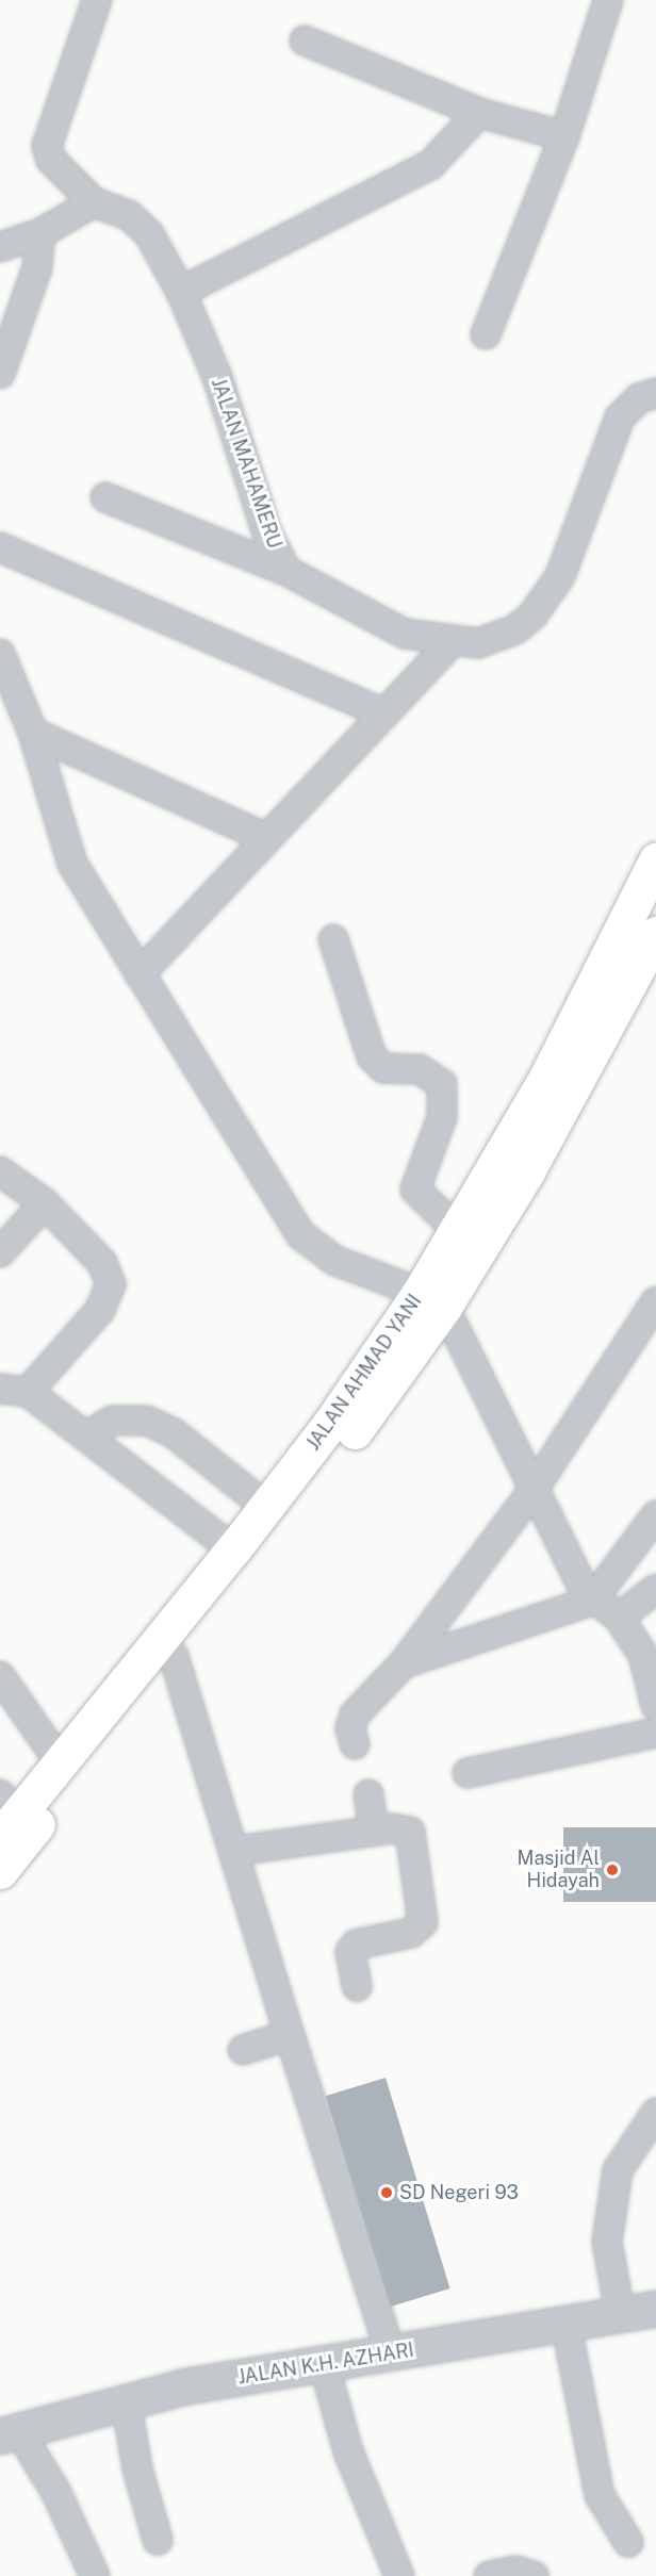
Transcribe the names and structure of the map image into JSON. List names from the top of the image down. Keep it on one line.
{"streets":{"highway":["JALAN AHMAD YANI"],"street":["JALAN MAHAMERU","JALAN K.H. AZHARI"]},"places":["Masjid Al Hidayah","SD Negeri 93"]}
